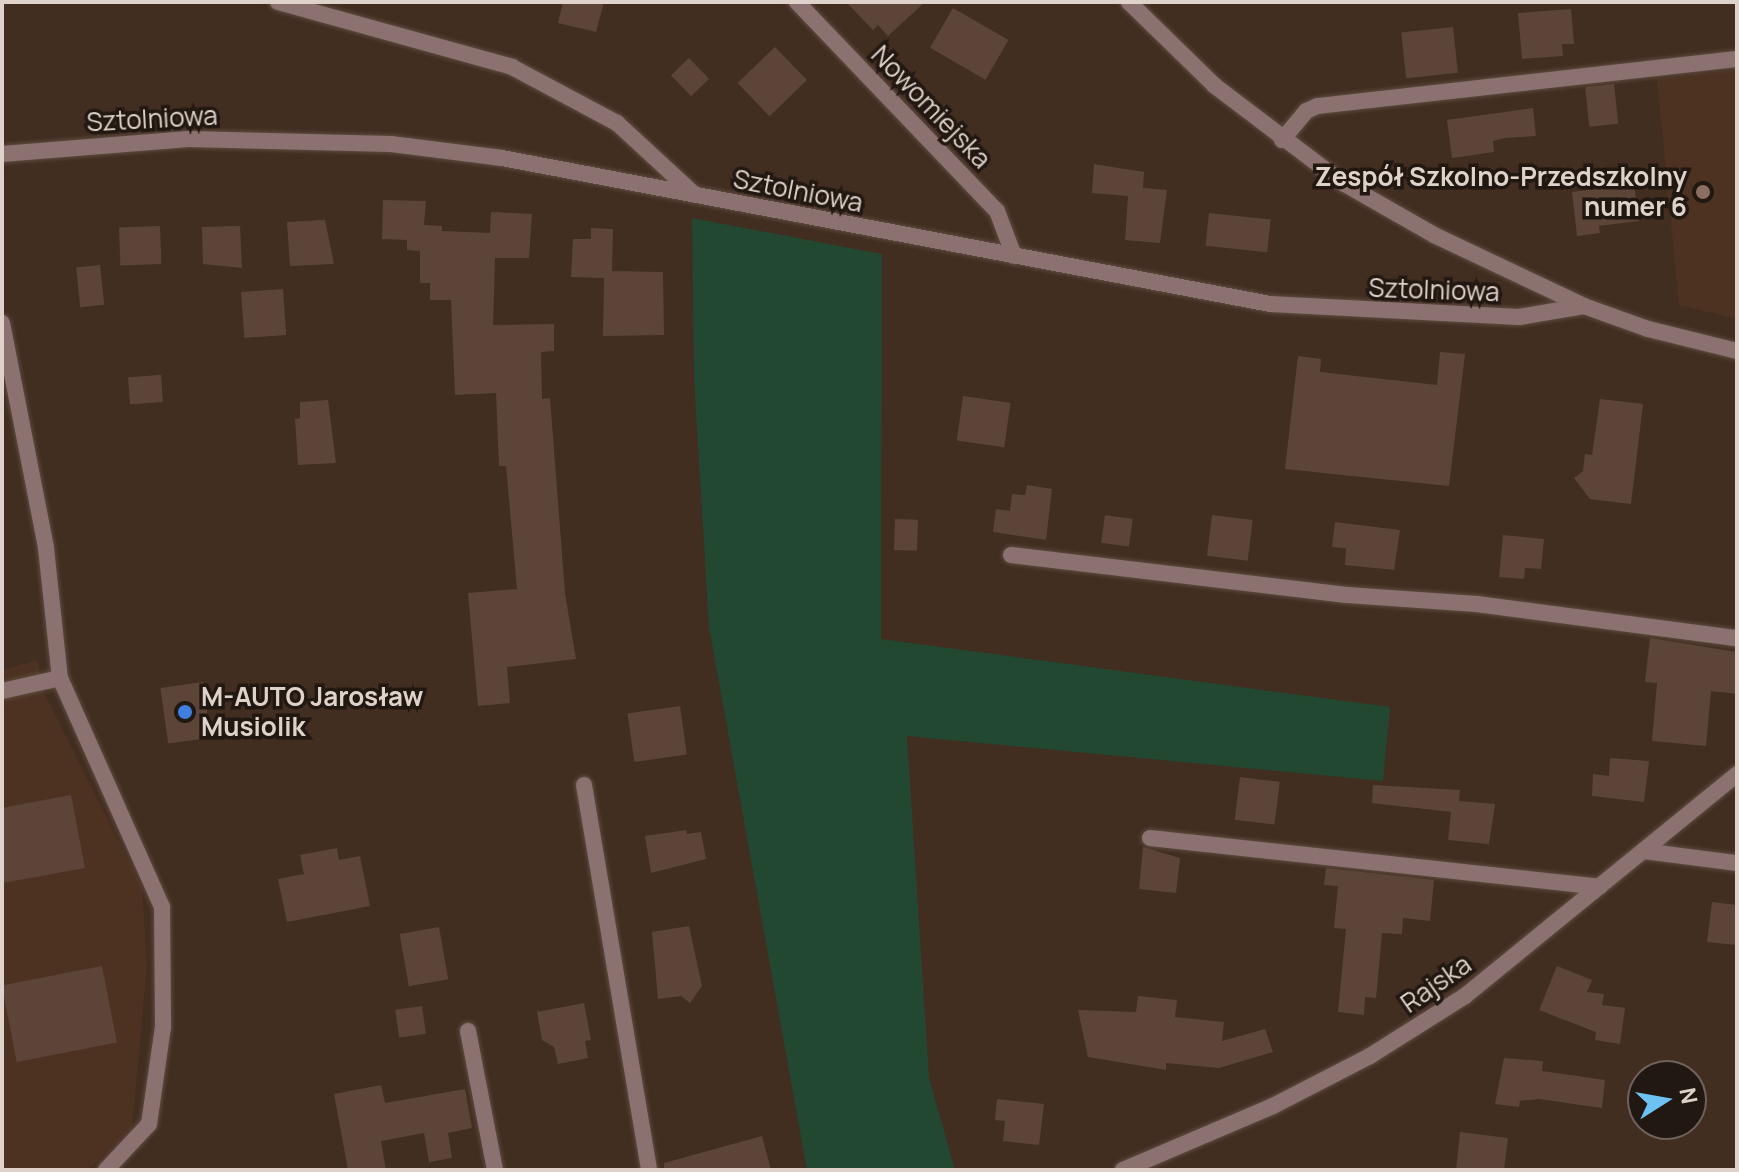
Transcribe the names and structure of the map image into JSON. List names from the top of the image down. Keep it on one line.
{"streets":{"street":["Nowomiejska","Sztolniowa","Rajska"]},"crossings":[["Nowomiejska","Sztolniowa"]],"places":["Zespół Szkolno-Przedszkolny numer 6","M-AUTO Jarosław Musiolik"],"north":"right"}
